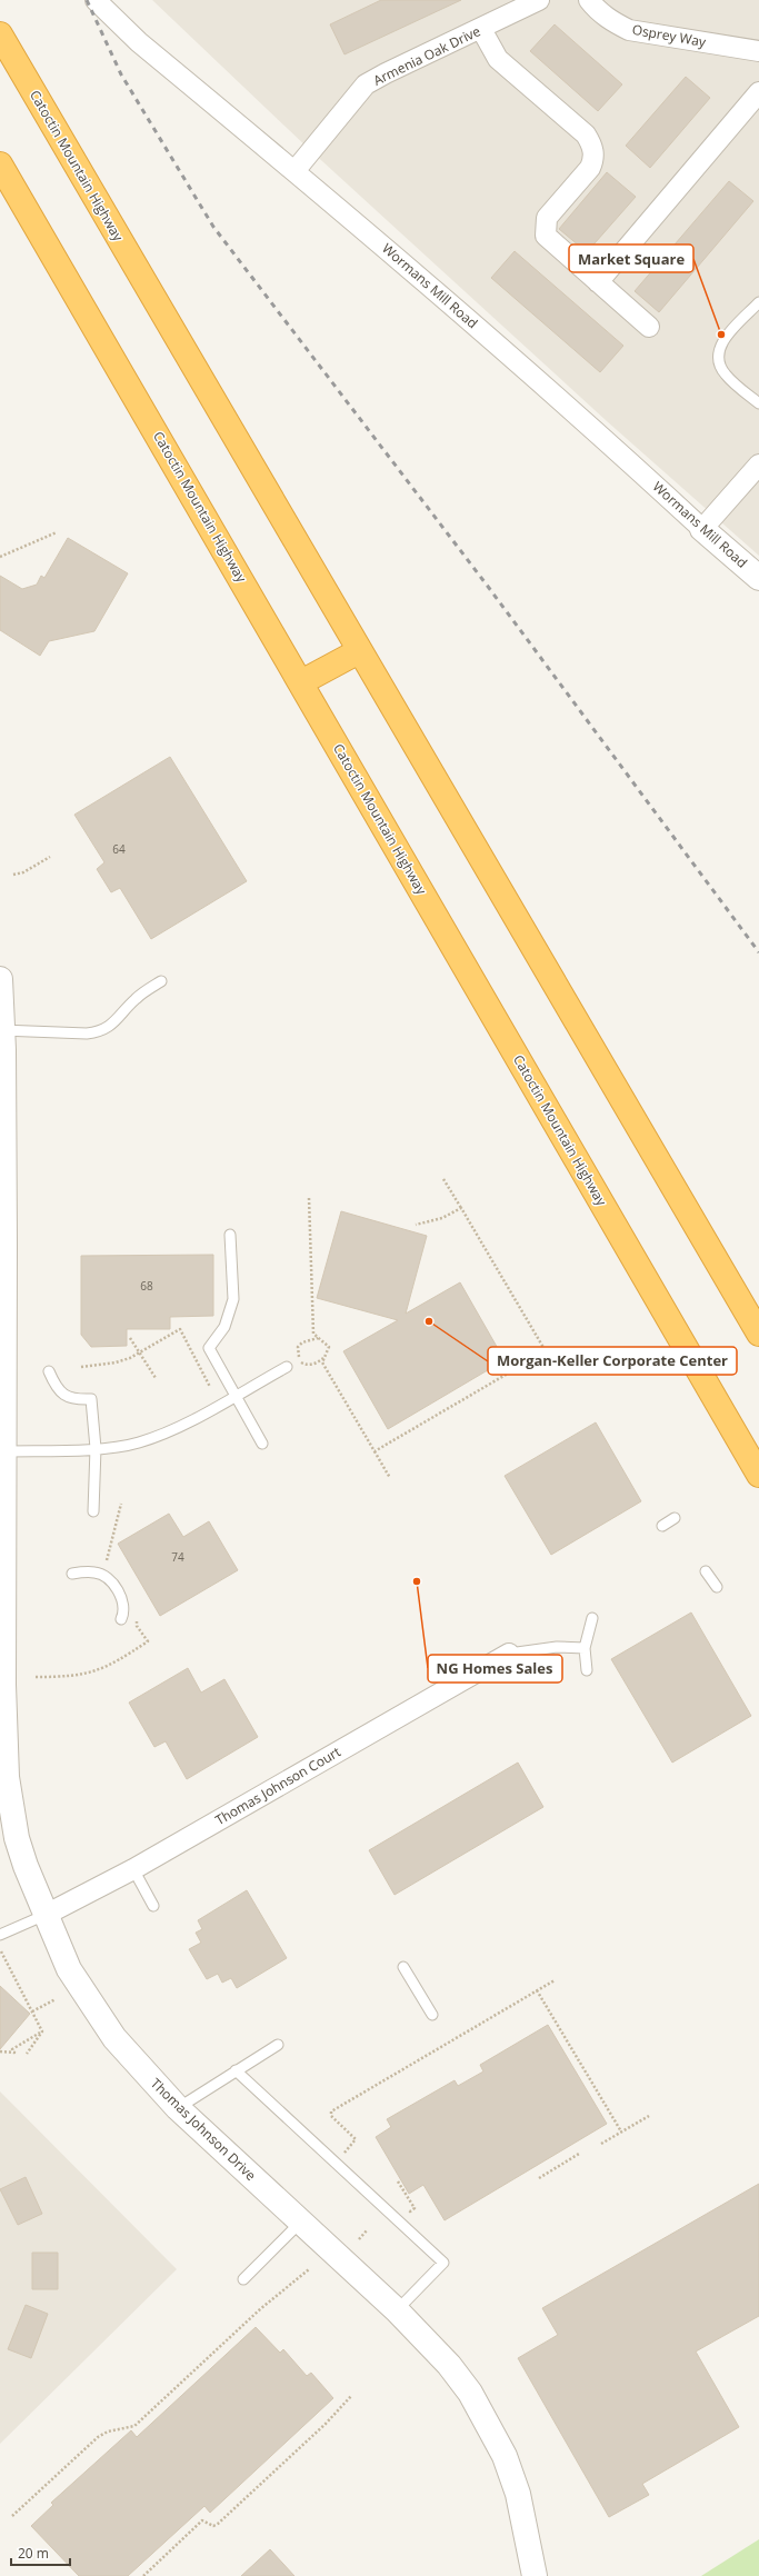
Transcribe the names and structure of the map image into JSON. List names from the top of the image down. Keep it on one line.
{"streets":{"highway":["Catoctin Mountain Highway"],"street":["Osprey Way","Armenia Oak Drive","Wormans Mill Road","Thomas Johnson Court","Thomas Johnson Drive"]},"crossings":[["Armenia Oak Drive","Wormans Mill Road"],["Thomas Johnson Court","Thomas Johnson Drive"]],"places":["Market Square","Morgan-Keller Corporate Center","NG Homes Sales"],"house_numbers":["64","68","74"],"scale_bar":"20 m"}
